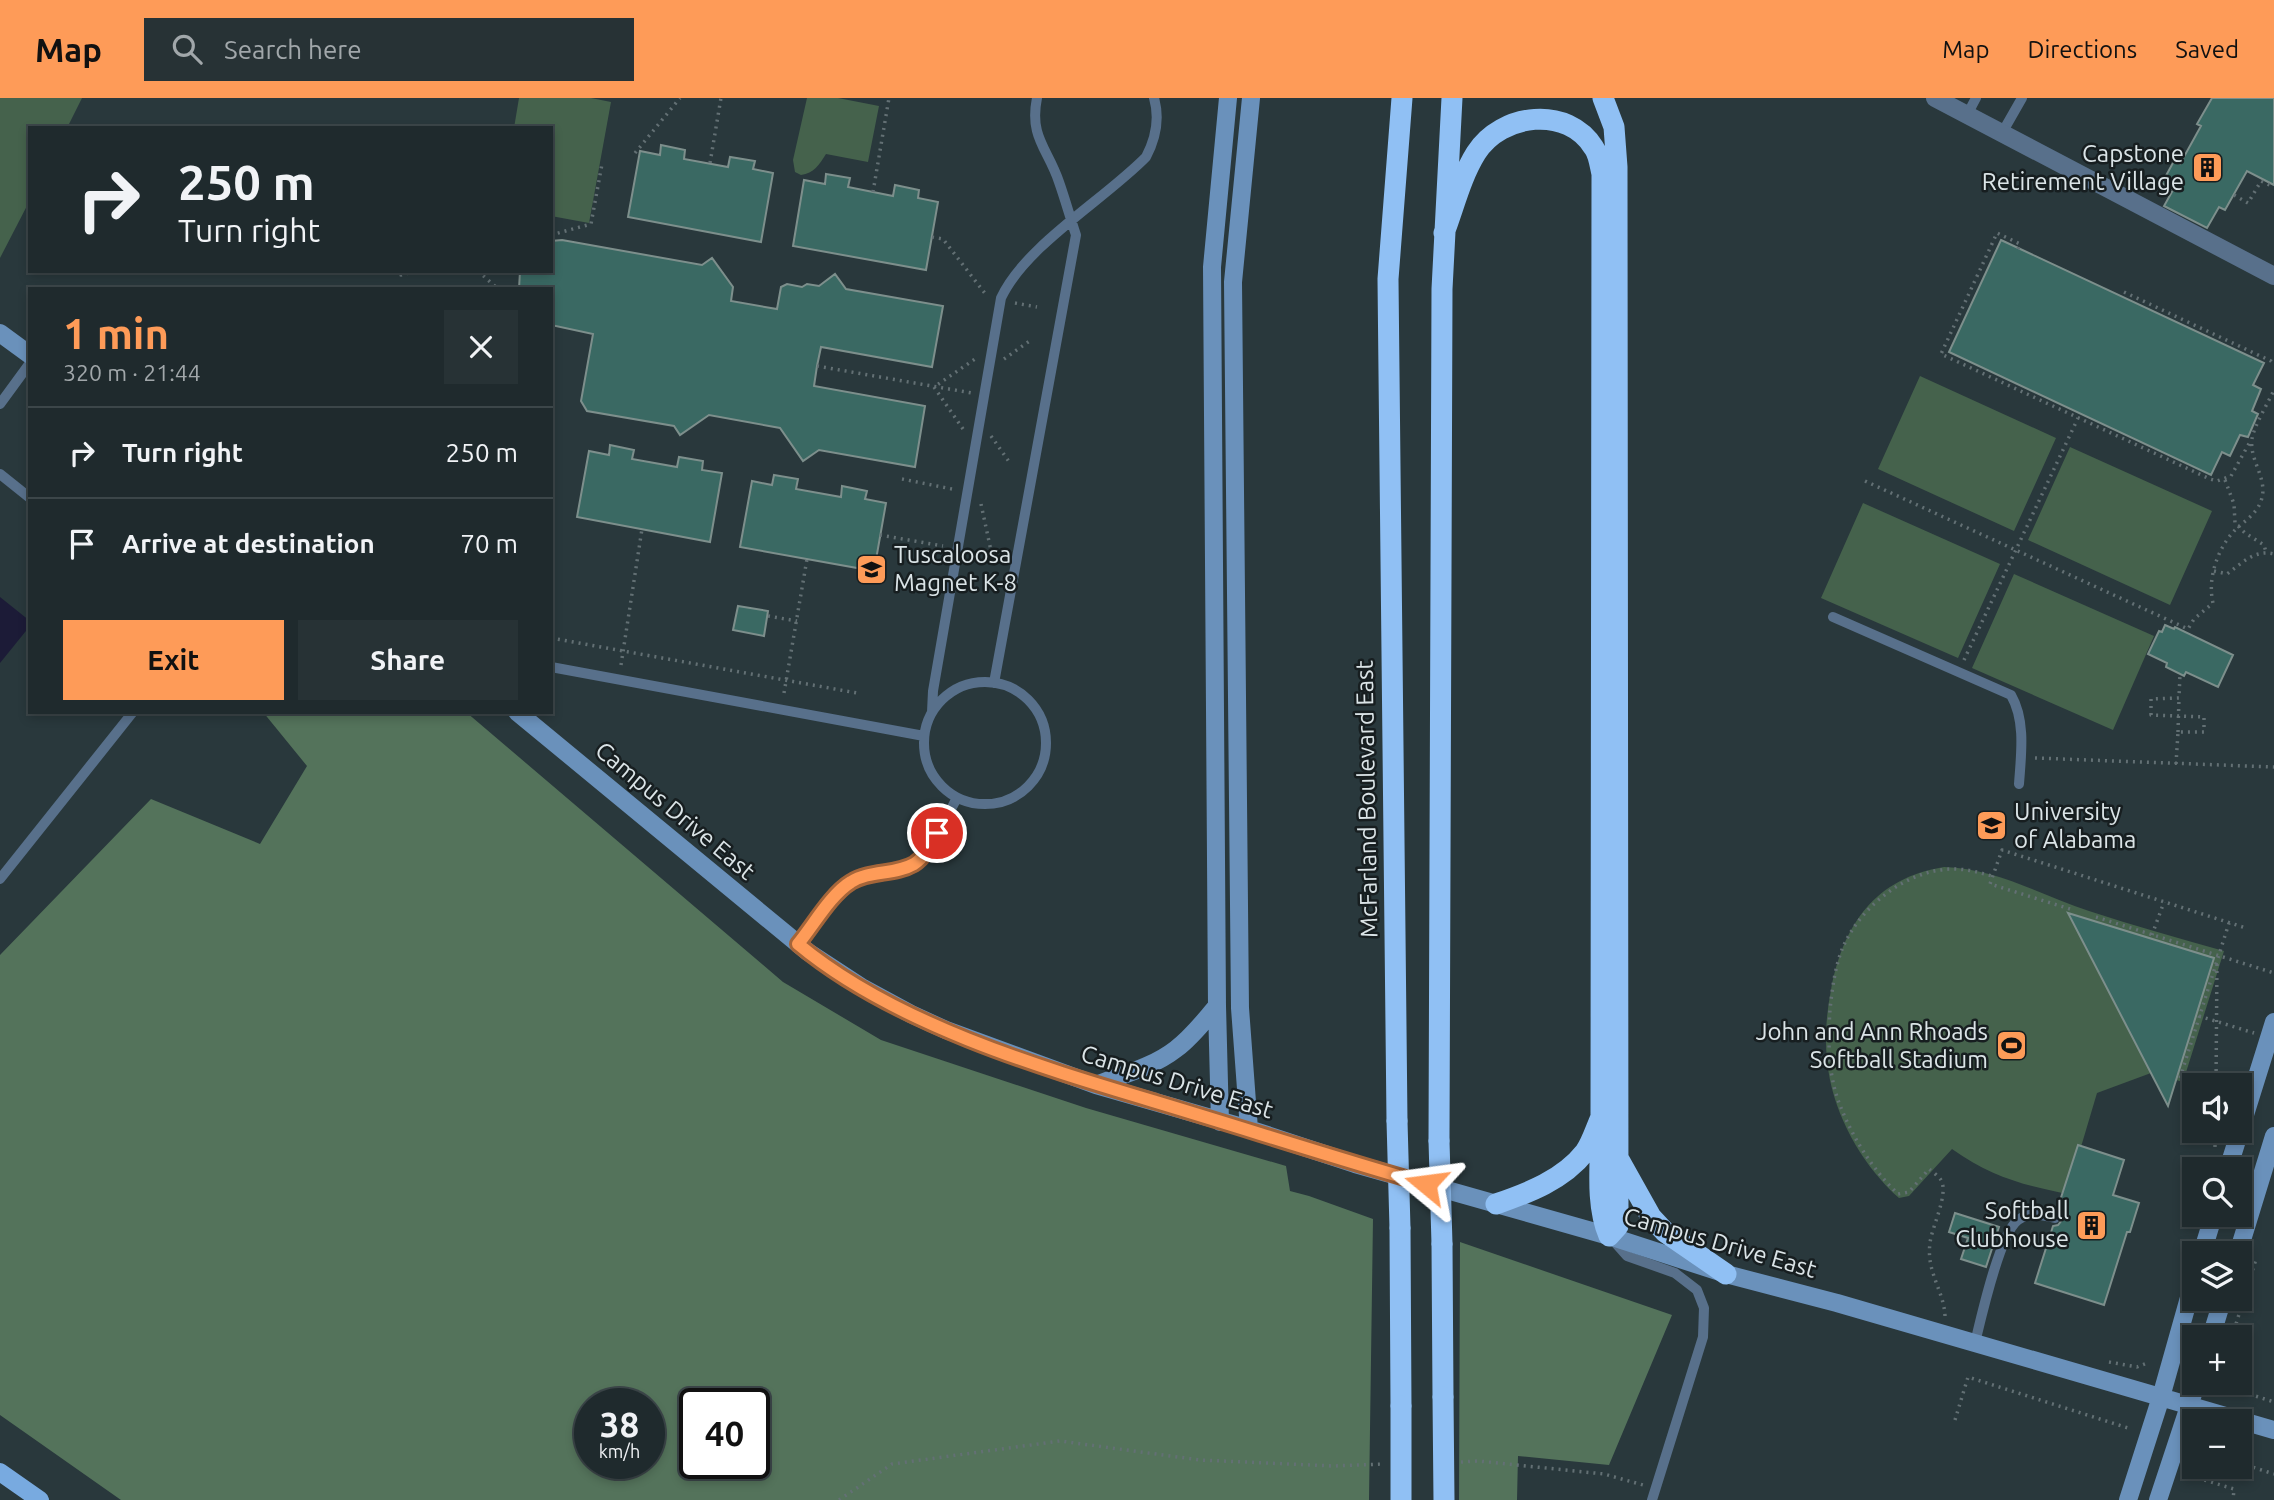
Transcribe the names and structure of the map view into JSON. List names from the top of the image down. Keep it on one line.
{"streets":{"highway":["McFarland Boulevard East"],"street":["Campus Drive East"]},"places":{"building":["Capstone Retirement Village","Softball Clubhouse"],"school or university":["Tuscaloosa Magnet K-8","University of Alabama"],"sports":["John and Ann Rhoads Softball Stadium"]},"page":{"header":"Map","search":"Search here","nav":["Map","Directions","Saved"],"turn":["250 m","Turn right"],"heading":["1 min","320 m · 21:44"],"list":[{"name":"Turn right","value":"250 m"},{"name":"Arrive at destination","value":"70 m"}],"buttons":["Exit","Share"],"map_buttons":["+","−"],"speed":"38 km/h","limit":"40"}}
